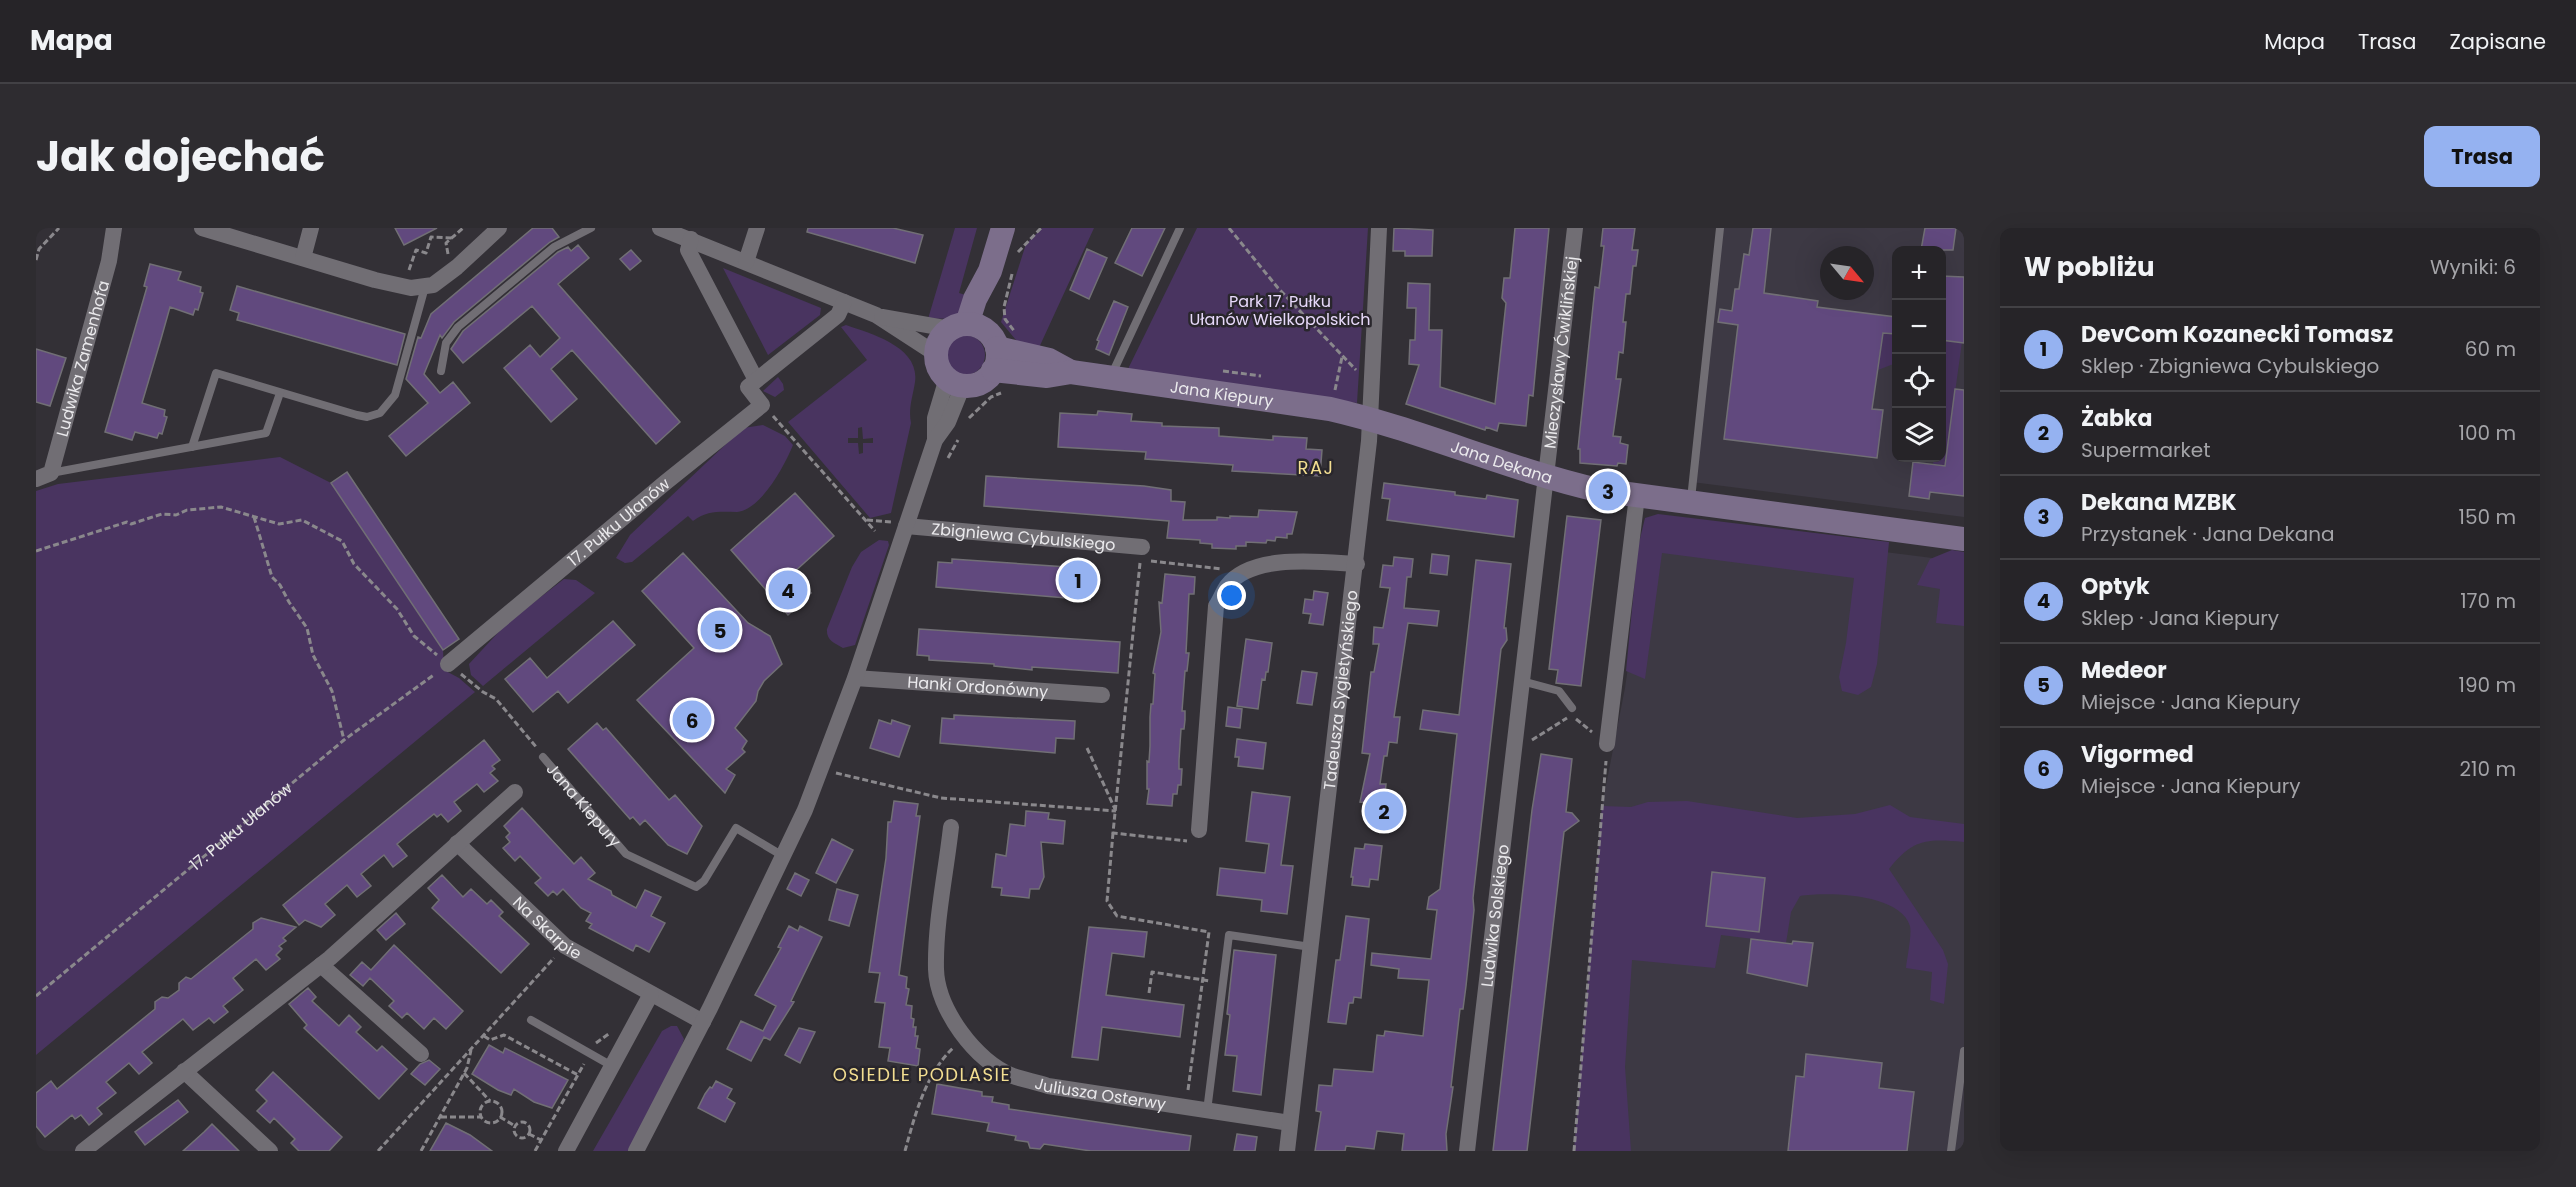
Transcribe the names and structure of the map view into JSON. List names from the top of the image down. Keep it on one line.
{"streets":{"street":["Mieczysławy Ćwiklińskiej","Ludwika Zamenhofa","Jana Kiepury","Jana Dekana","17. Pułku Ułanów","Zbigniewa Cybulskiego","Hanki Ordonówny","Tadeusza Sygietyńskiego","Ludwika Solskiego","Na Skarpie","Juliusza Osterwy"]},"crossings":[["Mieczysławy Ćwiklińskiej","Jana Dekana"],["Mieczysławy Ćwiklińskiej","Ludwika Solskiego"],["Jana Kiepury","Jana Dekana"],["Jana Kiepury","17. Pułku Ułanów"],["Jana Kiepury","Tadeusza Sygietyńskiego"],["Jana Dekana","Tadeusza Sygietyńskiego"],["Jana Dekana","Ludwika Solskiego"],["Tadeusza Sygietyńskiego","Juliusza Osterwy"]],"districts":["RAJ","OSIEDLE PODLASIE"],"parks":["Park 17. Pułku Ułanów Wielkopolskich"],"north":"bottom right","page":{"header":"Mapa","nav":["Mapa","Trasa","Zapisane"],"title":"Jak dojechać","buttons":"Trasa","heading":["W pobliżu","Wyniki: 6"],"map_buttons":["+","−"],"list":[{"mark":"1","name":"DevCom Kozanecki Tomasz","note":"Sklep · Zbigniewa Cybulskiego","value":"60 m"},{"mark":"2","name":"Żabka","note":"Supermarket","value":"100 m"},{"mark":"3","name":"Dekana MZBK","note":"Przystanek · Jana Dekana","value":"150 m"},{"mark":"4","name":"Optyk","note":"Sklep · Jana Kiepury","value":"170 m"},{"mark":"5","name":"Medeor","note":"Miejsce · Jana Kiepury","value":"190 m"},{"mark":"6","name":"Vigormed","note":"Miejsce · Jana Kiepury","value":"210 m"}],"pins":["3","1","4","5","6","2"]}}
